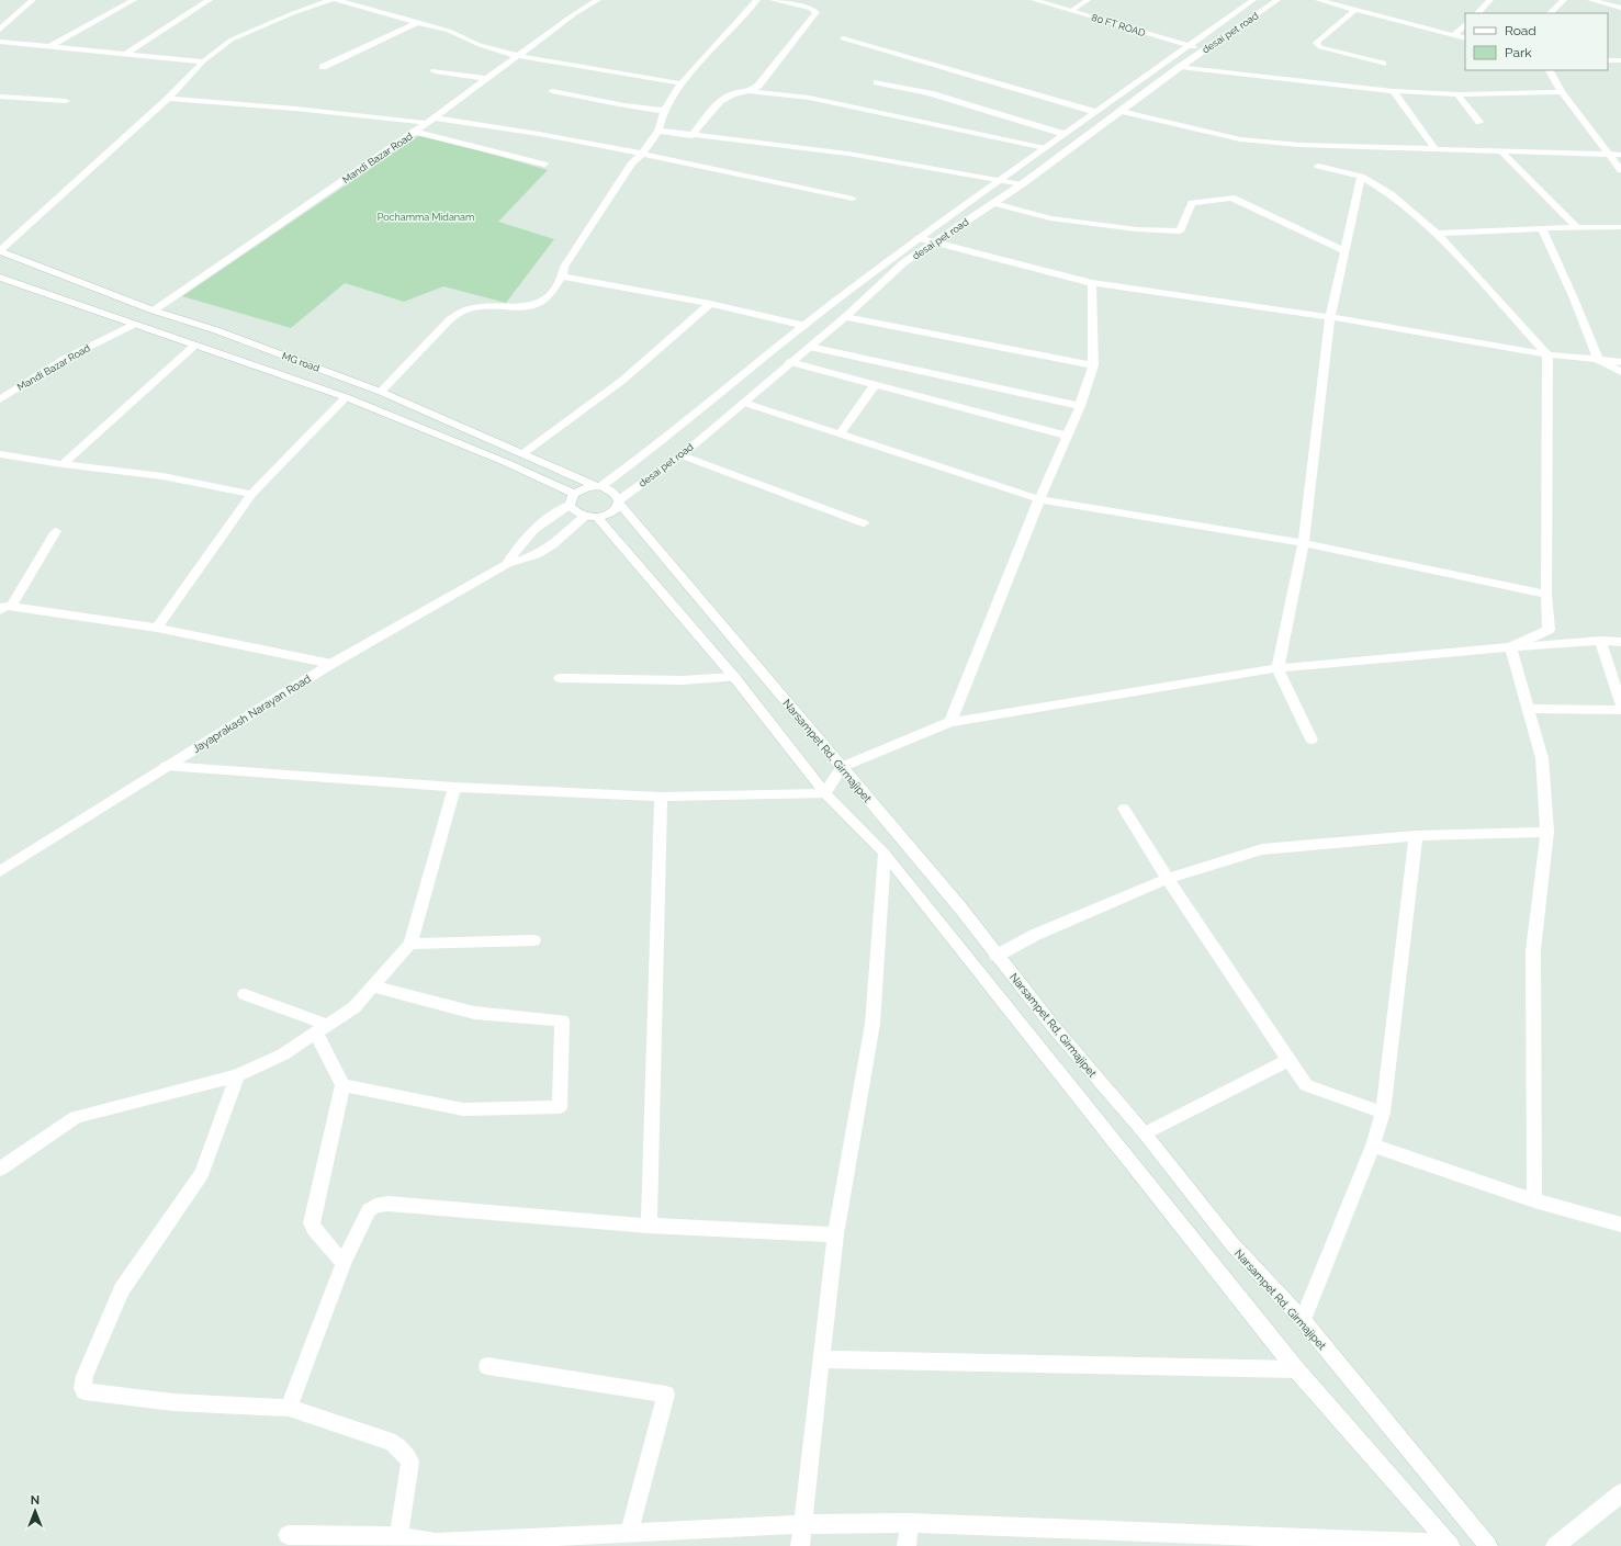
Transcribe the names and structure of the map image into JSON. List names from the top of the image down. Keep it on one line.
{"streets":{"street":["80 FT ROAD","desai pet road","Mandi Bazar Road","MG road","Jayaprakash Narayan Road","Narsampet Rd, Girmajipet"]},"crossings":[["80 FT ROAD","desai pet road"],["desai pet road","MG road"],["desai pet road","Jayaprakash Narayan Road"],["desai pet road","Narsampet Rd, Girmajipet"],["Mandi Bazar Road","MG road"],["MG road","Jayaprakash Narayan Road"],["MG road","Narsampet Rd, Girmajipet"],["Jayaprakash Narayan Road","Narsampet Rd, Girmajipet"]],"parks":["Pochamma Midanam"],"legend":["Road","Park"],"north":"top"}
